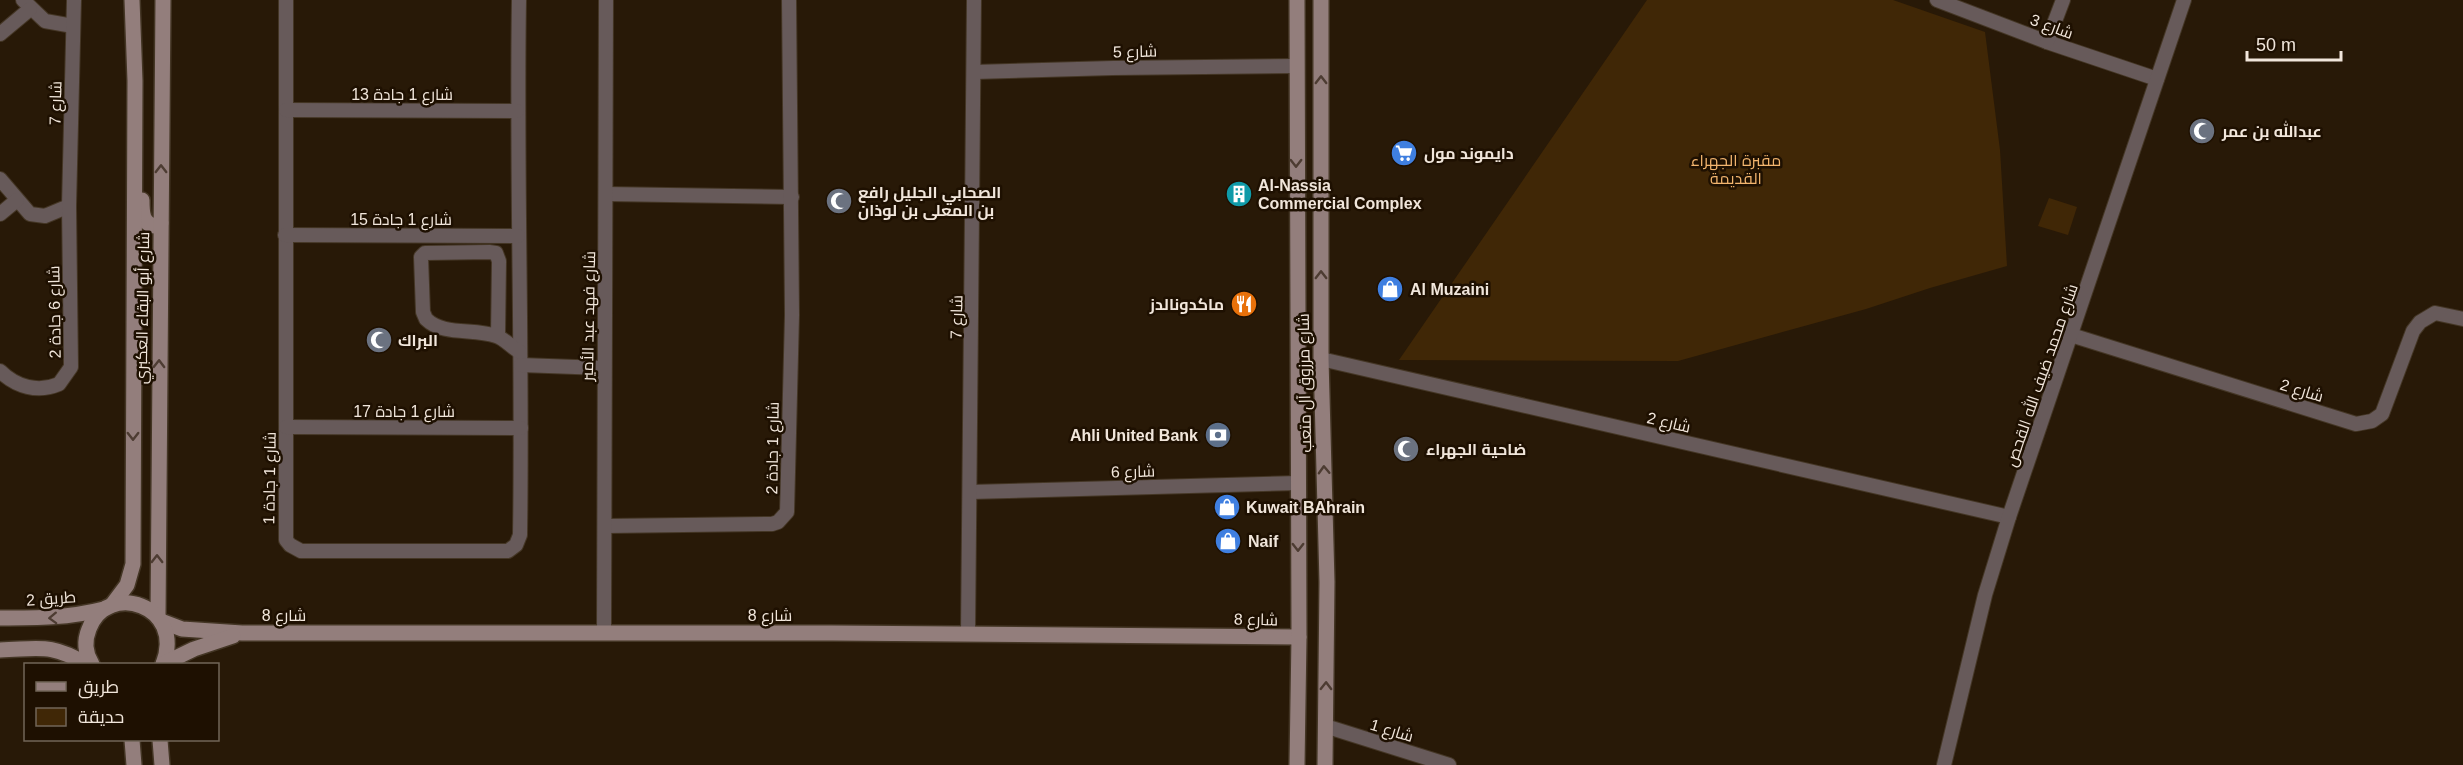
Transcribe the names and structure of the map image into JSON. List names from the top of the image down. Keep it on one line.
{"streets":{"main road":["شارع أبو البقاء العكبري","شارع مرزوق آل متعب","طريق 2","شارع 8"],"street":["شارع 3","شارع 5","شارع 1 جادة 13","شارع 7","شارع 1 جادة 15","شارع 6 جادة 2","شارع فهد عبد الأمير","شارع محمد ضيف الله القحص","شارع 2","شارع 1 جادة 17","شارع 1 جادة 2","شارع 6","شارع 1 جادة 1","شارع 1"]},"crossings":[["شارع 3","شارع محمد ضيف الله القحص"],["شارع 5","شارع 7"],["شارع 5","شارع مرزوق آل متعب"],["شارع 1 جادة 13","شارع 1 جادة 1"],["شارع 7","شارع 6 جادة 2"],["شارع 7","شارع 6"],["شارع 7","شارع 8"],["شارع 1 جادة 15","شارع 1 جادة 1"],["شارع أبو البقاء العكبري","طريق 2"],["شارع أبو البقاء العكبري","شارع 8"],["شارع فهد عبد الأمير","شارع 1 جادة 2"],["شارع فهد عبد الأمير","شارع 8"],["شارع محمد ضيف الله القحص","شارع 2"],["شارع مرزوق آل متعب","شارع 2"],["شارع مرزوق آل متعب","شارع 6"],["شارع مرزوق آل متعب","شارع 8"],["شارع مرزوق آل متعب","شارع 1"],["شارع 1 جادة 17","شارع 1 جادة 1"],["طريق 2","شارع 8"]],"parks":["مقبرة الجهراء القديمة"],"places":{"mosque":["عبدالله بن عمر","الصحابي الجليل رافع بن المعلى بن لوذان","البراك","ضاحية الجهراء"],"supermarket":["دايموند مول"],"building":["Al-Nassia Commercial Complex"],"shop":["Al Muzaini","Kuwait BAhrain","Naif"],"restaurant":["ماكدونالدز"],"bank":["Ahli United Bank"]},"legend":["طريق","حديقة"],"scale_bar":"50 m"}
